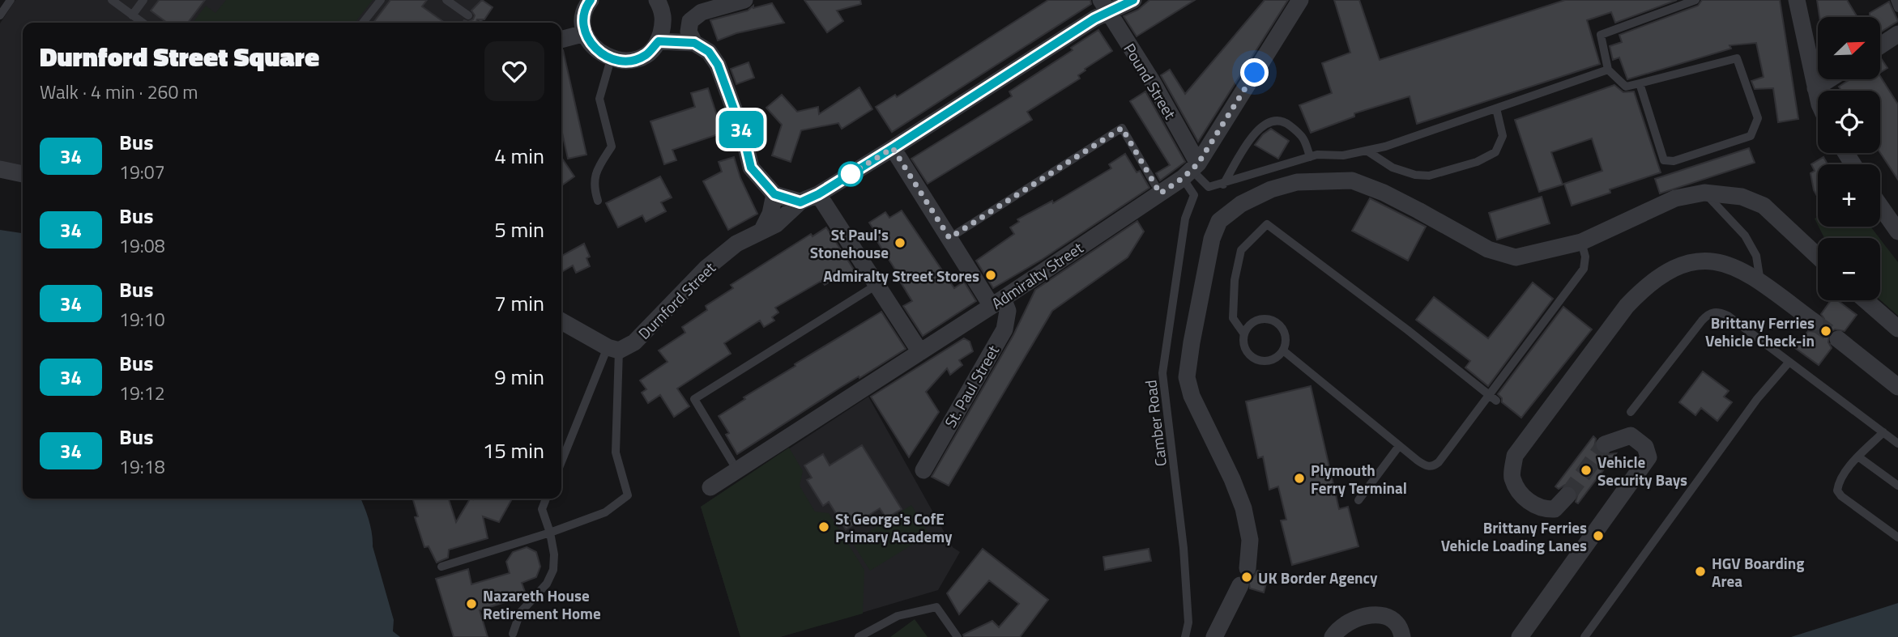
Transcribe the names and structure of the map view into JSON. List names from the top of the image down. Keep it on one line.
{"streets":{"street":["Pound Street","Admiralty Street","Durnford Street","St. Paul Street"],"lane":["Camber Road"]},"crossings":[["Pound Street","Admiralty Street"],["Pound Street","Durnford Street"],["Pound Street","Camber Road"],["Admiralty Street","St. Paul Street"],["Admiralty Street","Camber Road"]],"places":["St Paul's Stonehouse","Admiralty Street Stores","Brittany Ferries Vehicle Check-in","Vehicle Security Bays","Plymouth Ferry Terminal","St George's CofE Primary Academy","Brittany Ferries Vehicle Loading Lanes","HGV Boarding Area","UK Border Agency","Nazareth House Retirement Home"],"lines":["bus line 34"],"north":"top right","page":{"on_map":"34","map_buttons":["+","−"],"heading":["Durnford Street Square","Walk · 4 min · 260 m"],"list":[{"mark":"34","name":"Bus","note":"19:07","value":"4 min"},{"mark":"34","name":"Bus","note":"19:08","value":"5 min"},{"mark":"34","name":"Bus","note":"19:10","value":"7 min"},{"mark":"34","name":"Bus","note":"19:12","value":"9 min"},{"mark":"34","name":"Bus","note":"19:18","value":"15 min"}]}}
